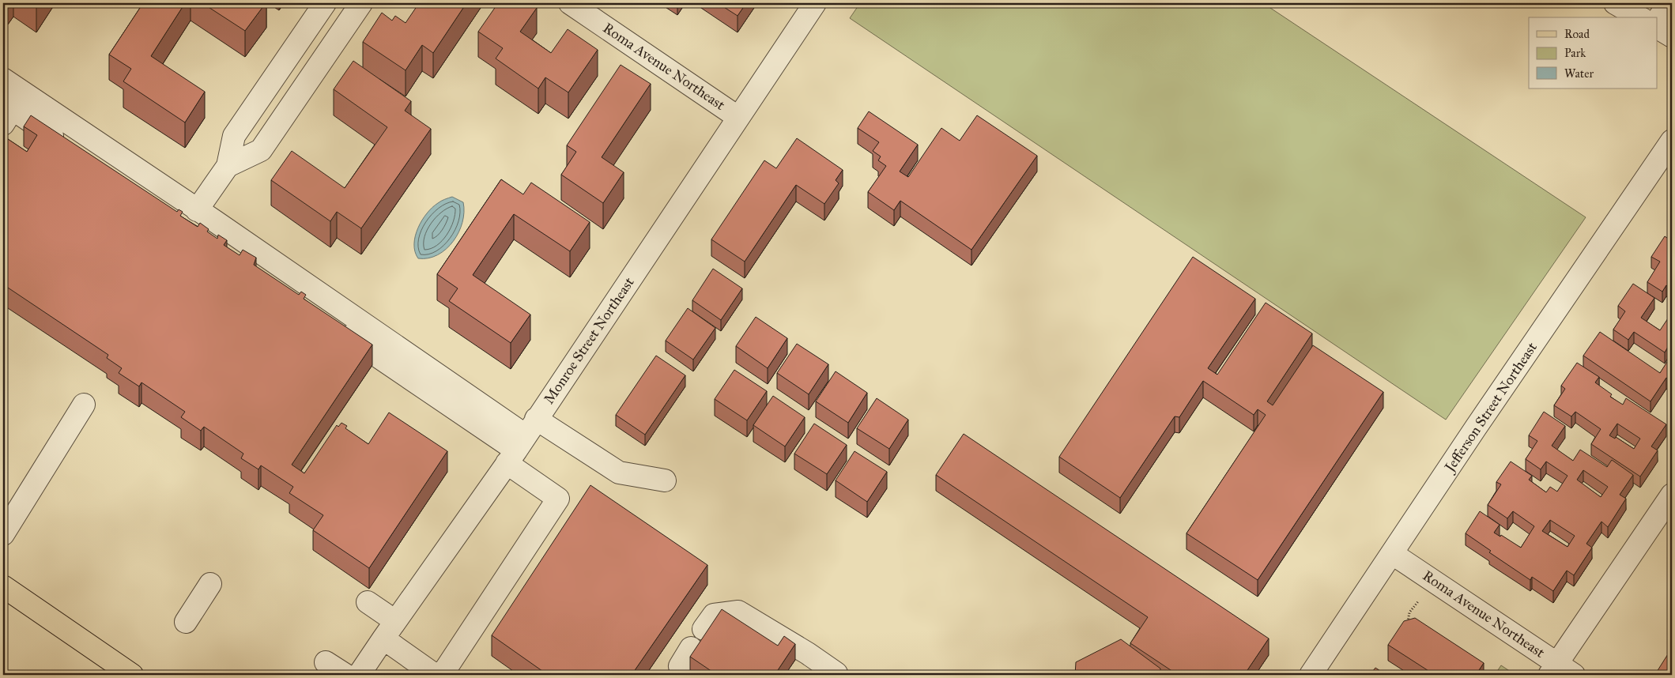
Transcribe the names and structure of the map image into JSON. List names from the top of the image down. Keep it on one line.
{"streets":{"street":["Roma Avenue Northeast","Monroe Street Northeast","Jefferson Street Northeast"]},"crossings":[["Roma Avenue Northeast","Monroe Street Northeast"],["Roma Avenue Northeast","Jefferson Street Northeast"]],"legend":["Road","Park","Water"]}
